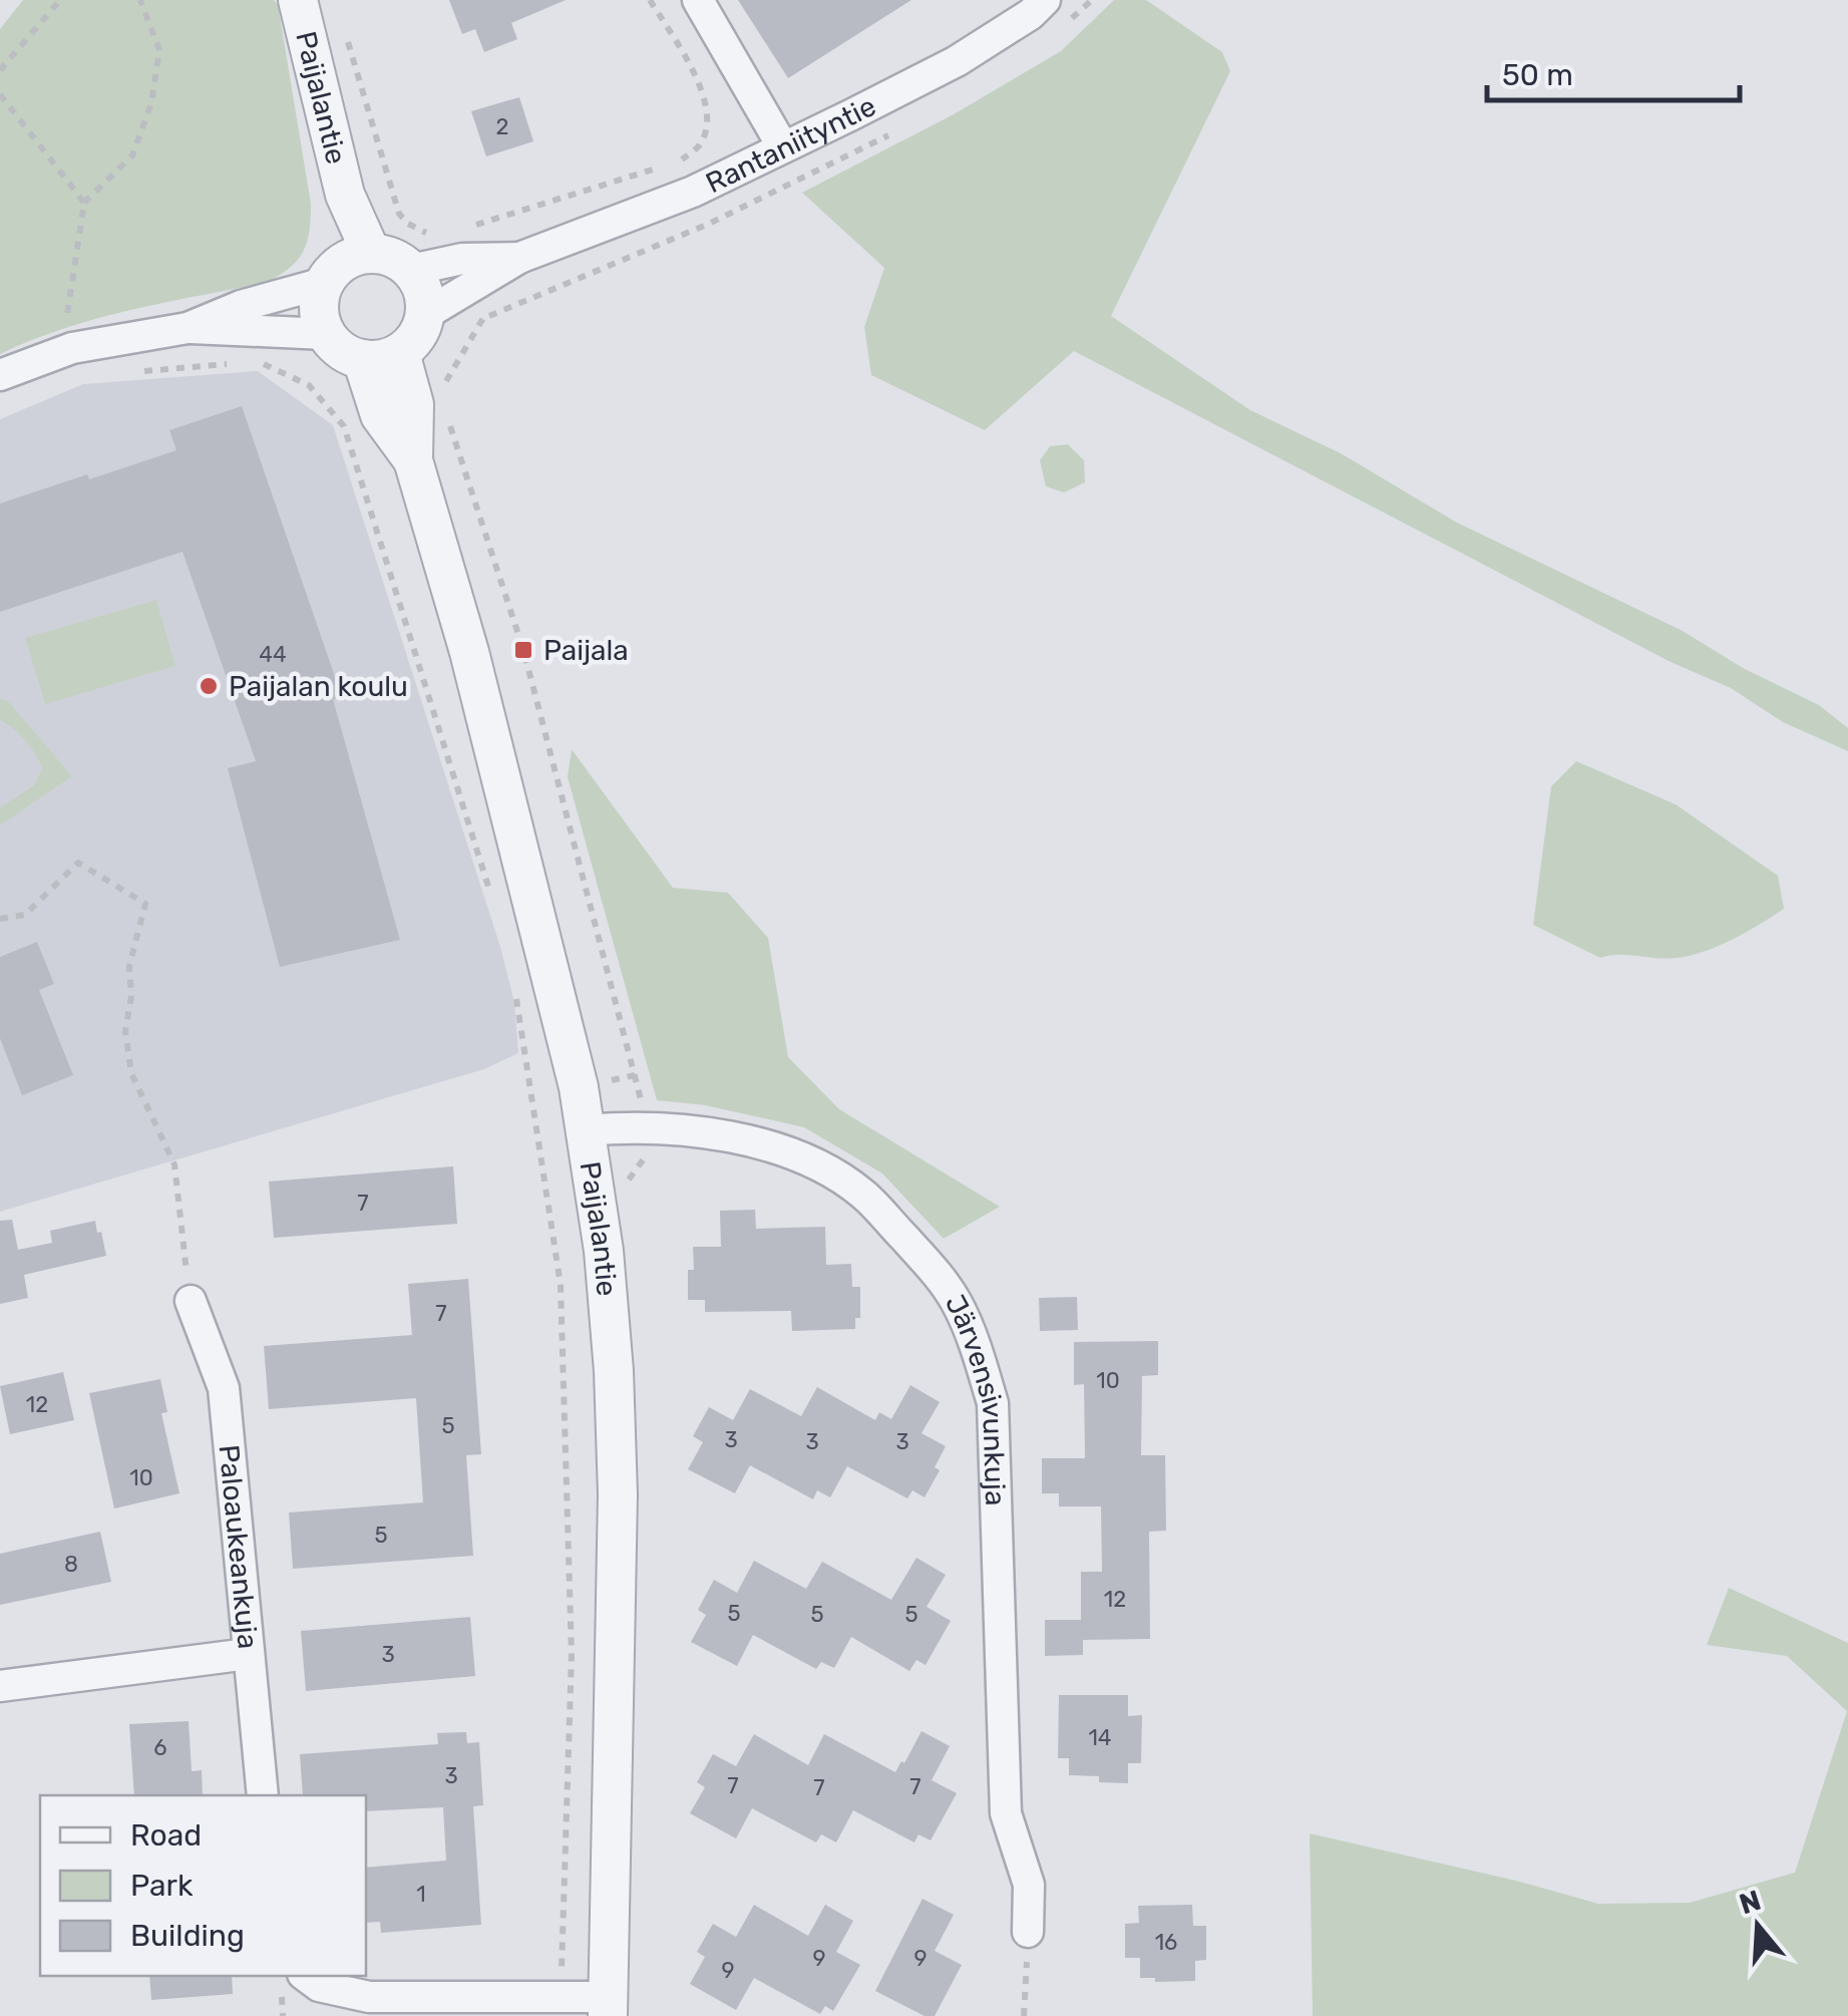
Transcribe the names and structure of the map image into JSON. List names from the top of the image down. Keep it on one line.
{"streets":{"street":["Paijalantie","Rantaniityntie","Järvensivunkuja","Paloaukeankuja"]},"crossings":[["Paijalantie","Rantaniityntie"],["Paijalantie","Järvensivunkuja"]],"places":{"transit":["Paijala"],"other":["Paijalan koulu"]},"house_numbers":["2","44","7","7","10","12","5","3","3","3","10","5","8","12","5","5","5","3","14","6","3","7","7","7","1","16","9","9","9"],"legend":["Road","Park","Building"],"scale_bar":"50 m","north":"top"}
